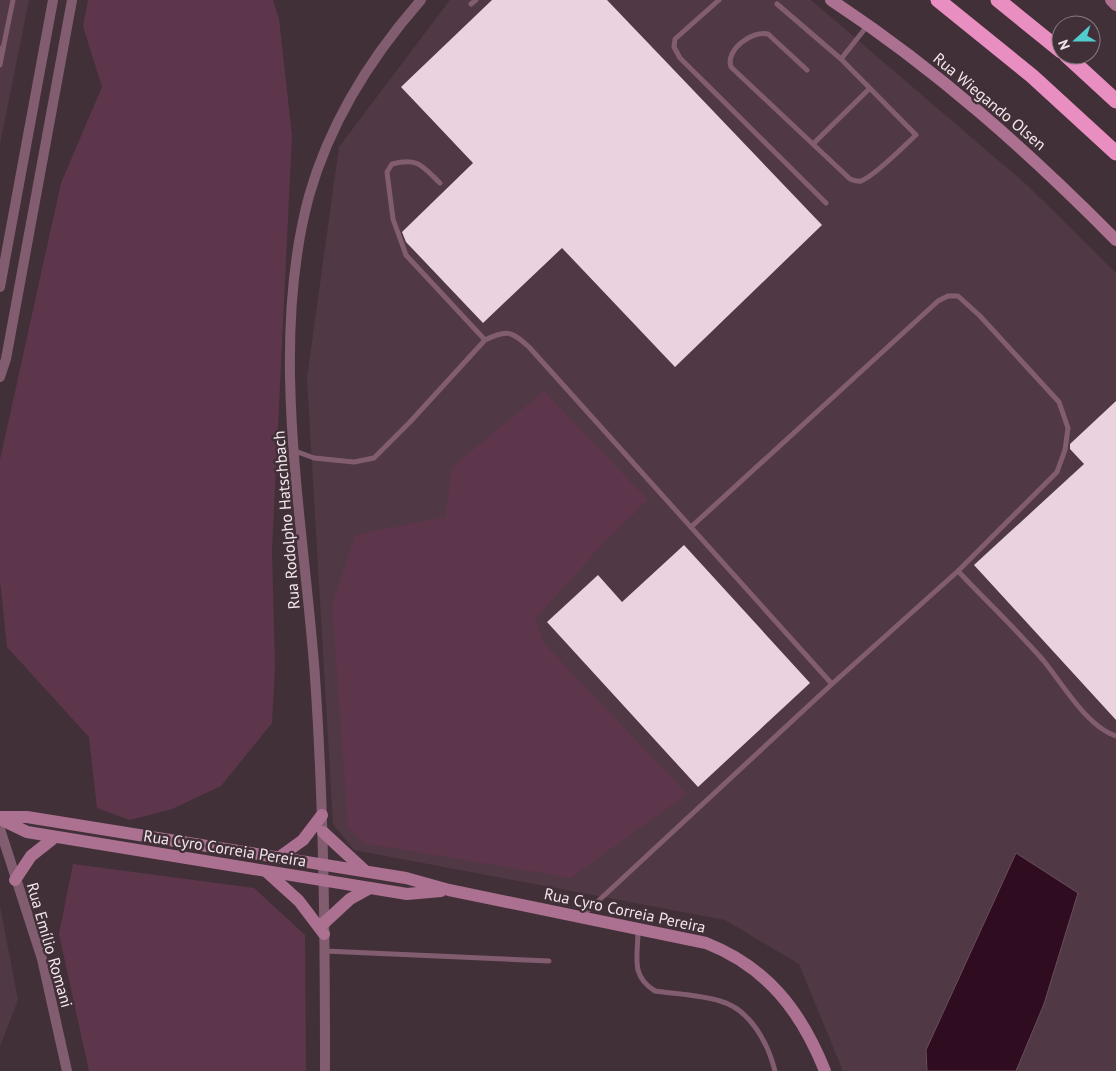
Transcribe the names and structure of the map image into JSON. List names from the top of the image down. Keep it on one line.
{"streets":{"street":["Rua Wiegando Olsen","Rua Rodolpho Hatschbach","Rua Cyro Correia Pereira","Rua Emílio Romani"]},"crossings":[["Rua Rodolpho Hatschbach","Rua Cyro Correia Pereira"]],"north":"left"}
